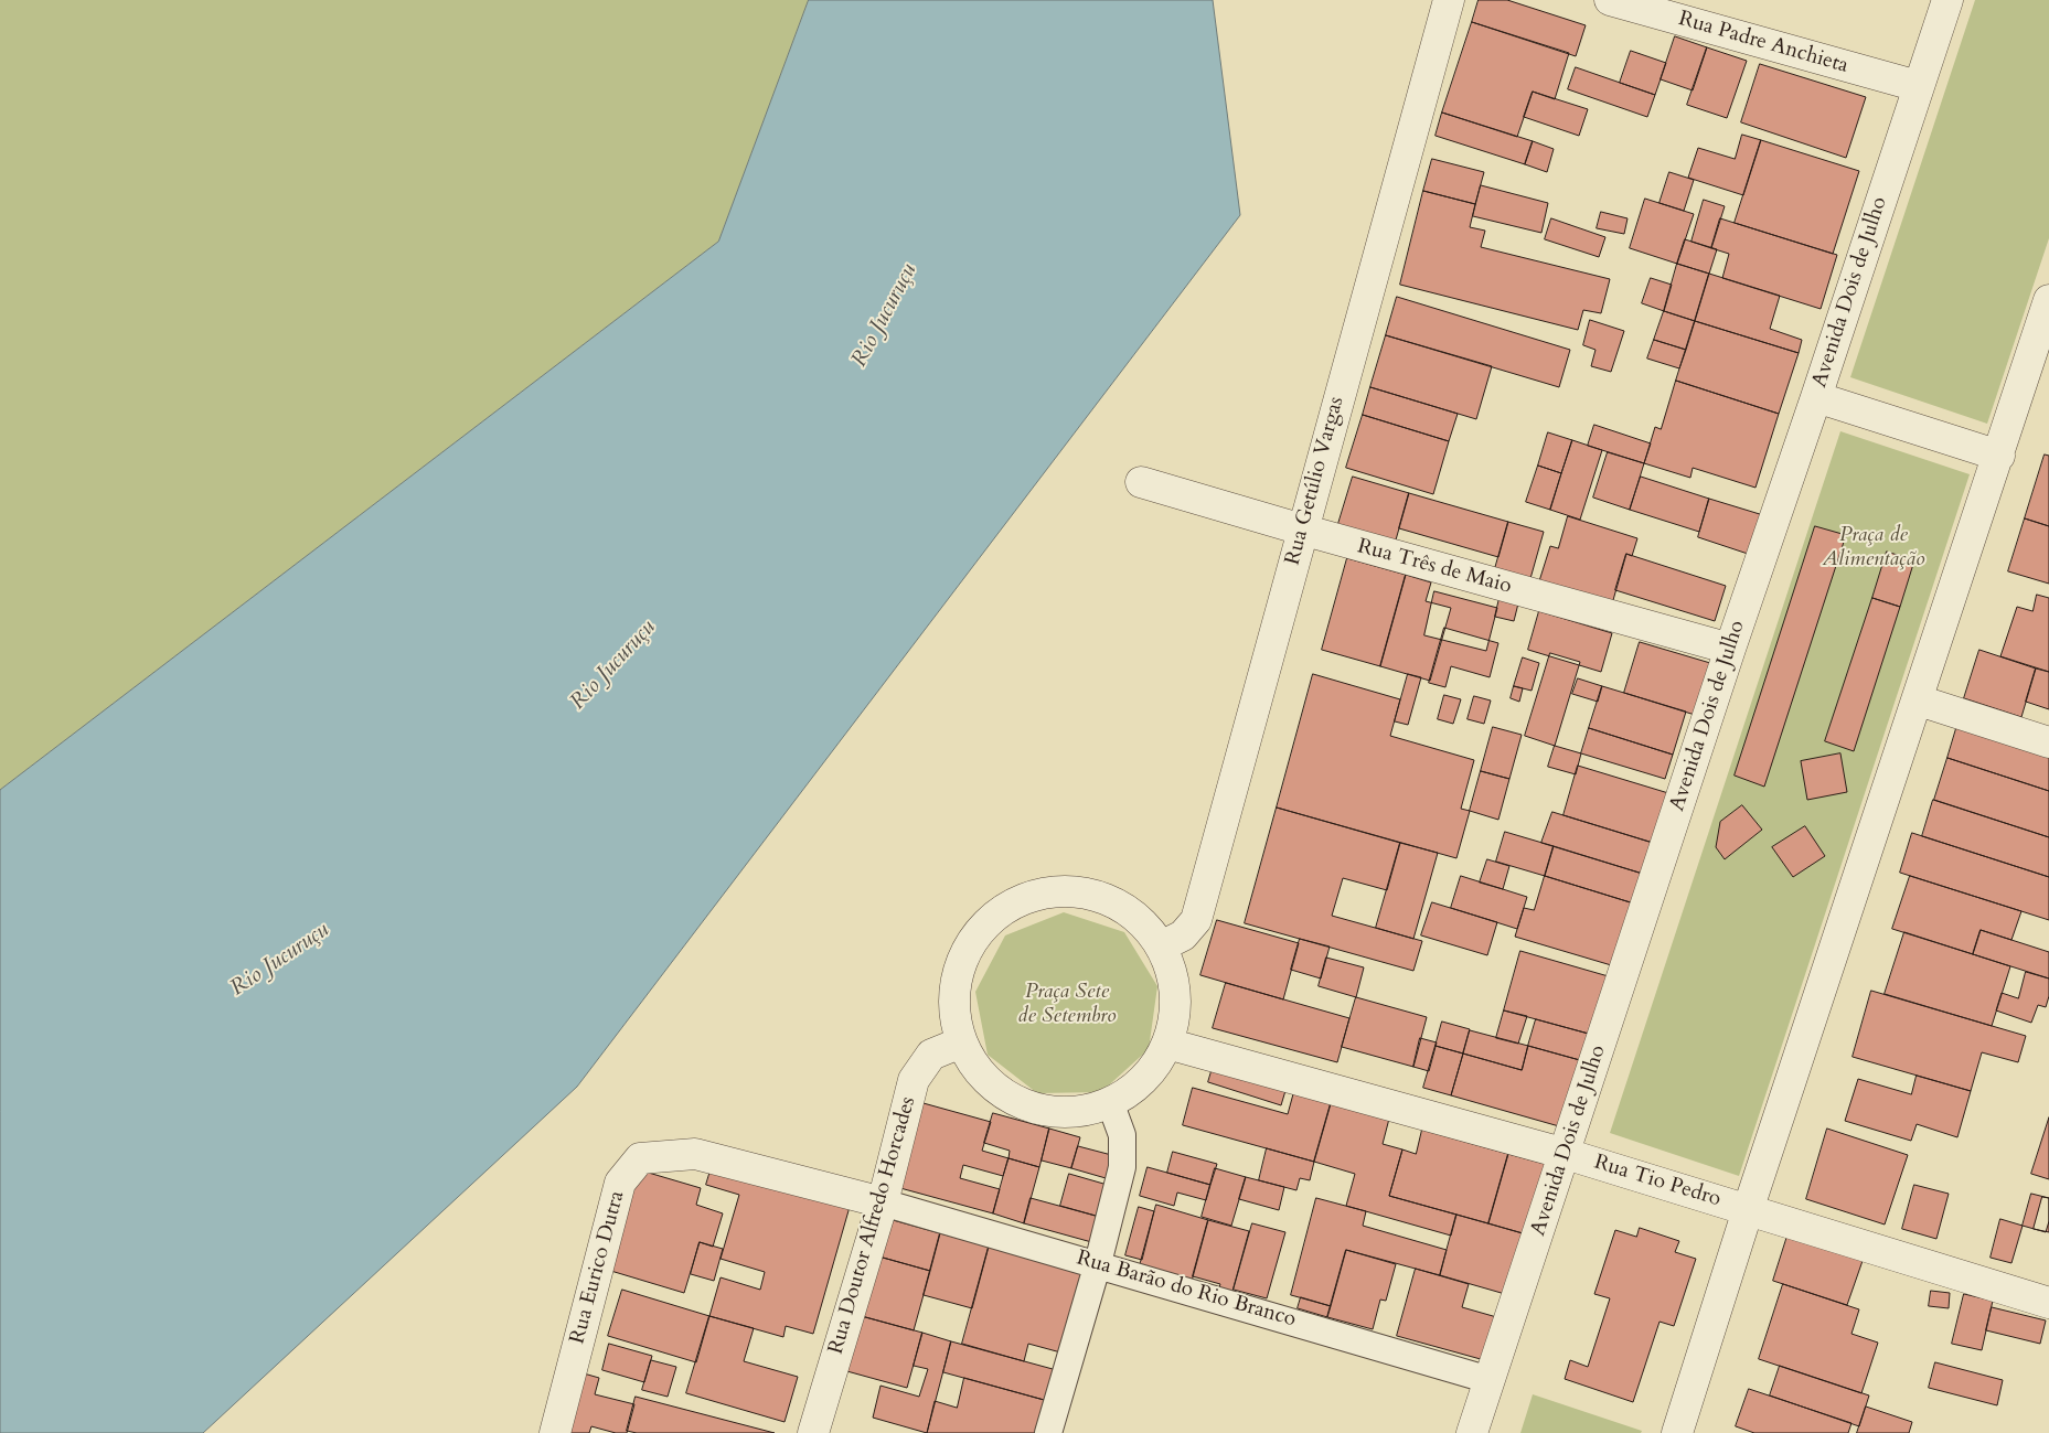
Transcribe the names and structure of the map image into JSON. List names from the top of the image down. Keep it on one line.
{"streets":{"street":["Rua Padre Anchieta","Avenida Dois de Julho","Rua Getúlio Vargas","Rua Três de Maio","Rua Tio Pedro","Rua Doutor Alfredo Horcades","Rua Eurico Dutra","Rua Barão do Rio Branco"]},"crossings":[["Rua Padre Anchieta","Avenida Dois de Julho"],["Avenida Dois de Julho","Rua Três de Maio"],["Avenida Dois de Julho","Rua Tio Pedro"],["Avenida Dois de Julho","Rua Barão do Rio Branco"],["Rua Getúlio Vargas","Rua Três de Maio"],["Rua Doutor Alfredo Horcades","Rua Eurico Dutra"],["Rua Doutor Alfredo Horcades","Rua Barão do Rio Branco"],["Rua Eurico Dutra","Rua Barão do Rio Branco"]],"water":["Rio Jucuruçu"],"parks":["Praça de Alimentação","Praça Sete de Setembro"]}
